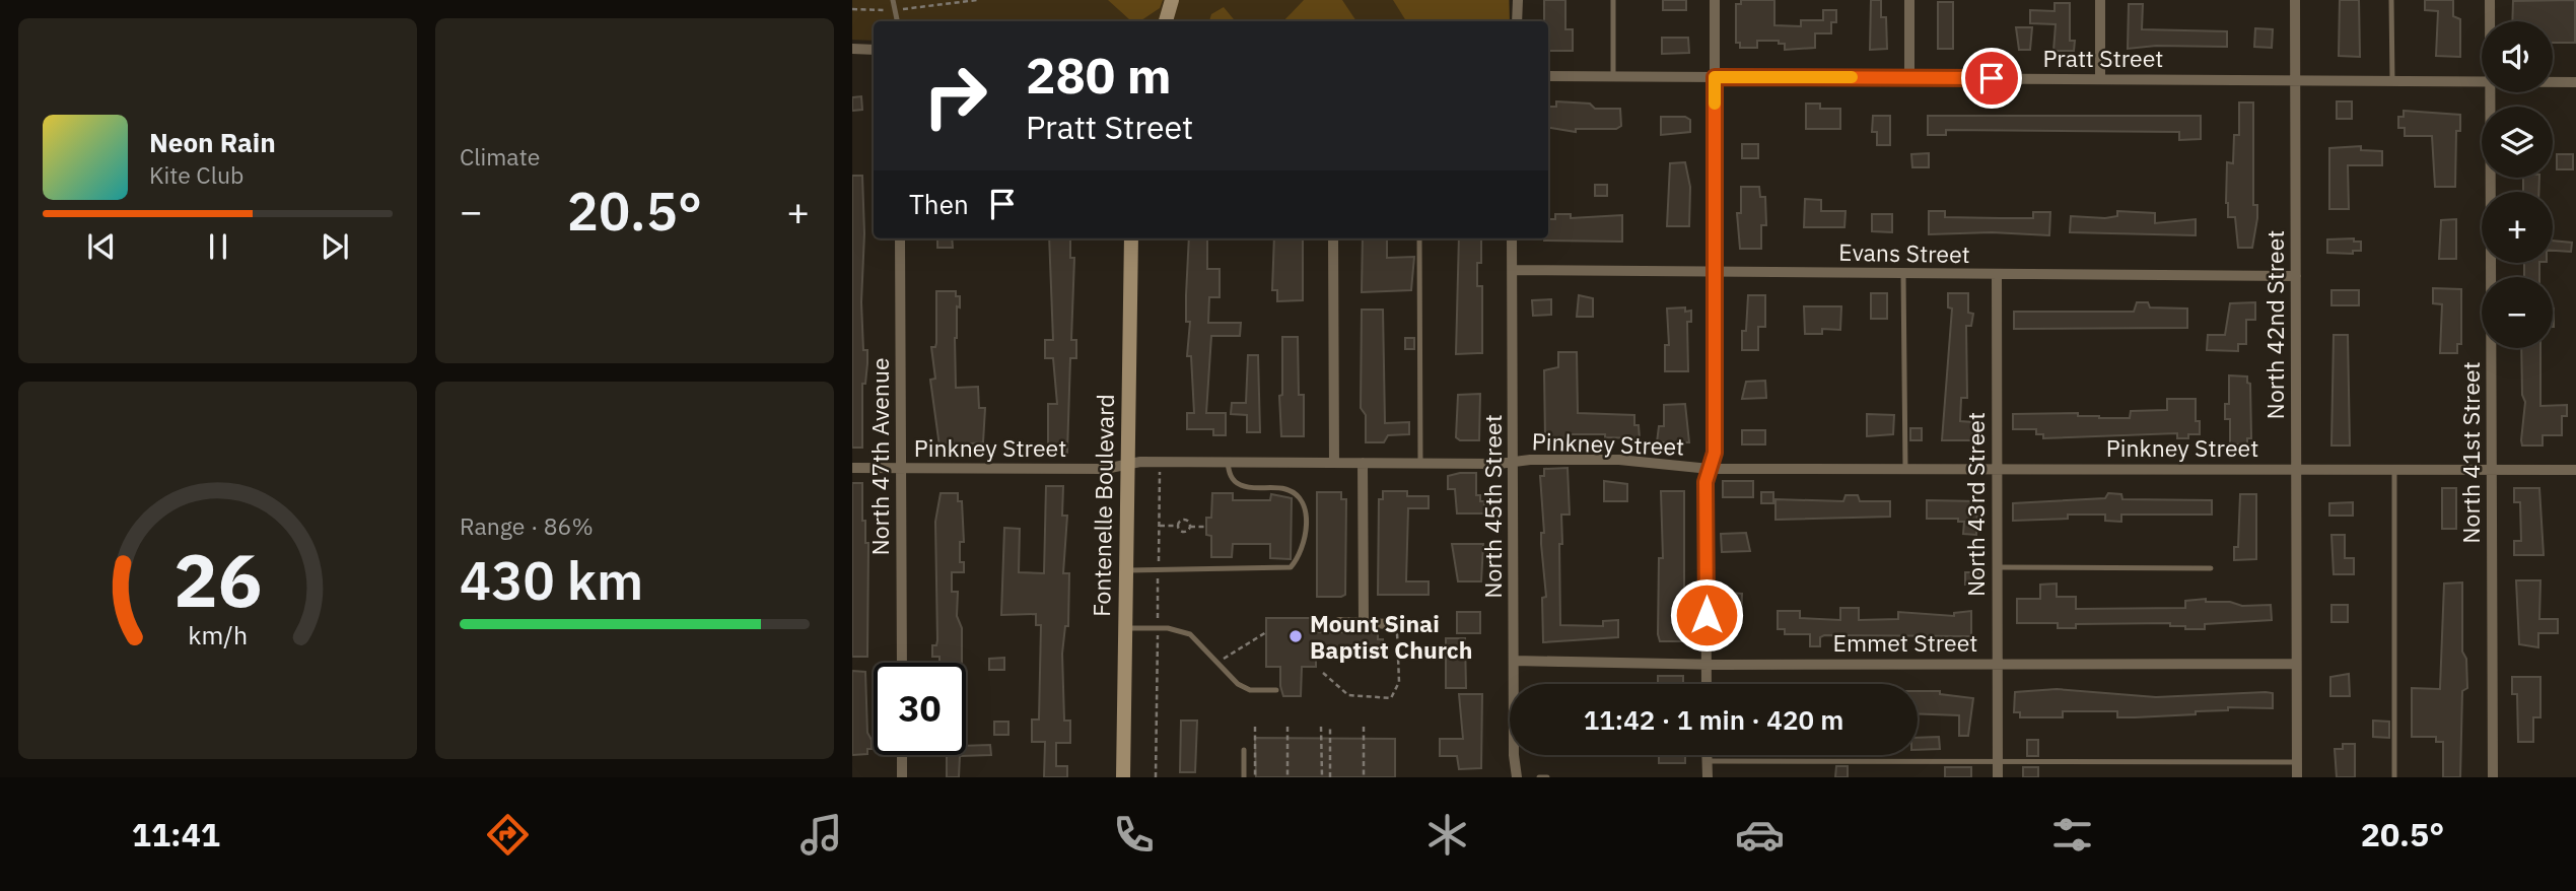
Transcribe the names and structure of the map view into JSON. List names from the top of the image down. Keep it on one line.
{"streets":{"main road":["Fontenelle Boulevard"],"street":["Pratt Street","Evans Street","North 42nd Street","Pinkney Street","North 41st Street","North 47th Avenue","North 43rd Street","North 45th Street","Emmet Street"]},"crossings":[["Pratt Street","North 42nd Street"],["Evans Street","North 42nd Street"],["Evans Street","North 43rd Street"],["Evans Street","North 45th Street"],["North 42nd Street","Pinkney Street"],["North 42nd Street","Emmet Street"],["Pinkney Street","North 41st Street"],["Pinkney Street","North 47th Avenue"],["Pinkney Street","North 43rd Street"],["Pinkney Street","Fontenelle Boulevard"],["Pinkney Street","North 45th Street"],["North 43rd Street","Emmet Street"],["North 45th Street","Emmet Street"]],"places":["Mount Sinai Baptist Church"],"page":{"tile":["Climate",["Range · 86%","430 km"]],"map_buttons":["+","−"],"turn":["280 m","Pratt Street"],"song":["Neon Rain","Kite Club"],"then":"Then","heat":["−","20.5°","+"],"limit":"30","trip":"11:42 · 1 min · 420 m","tabs":["11:41","20.5°"],"gauge":["26","km/h"]}}
